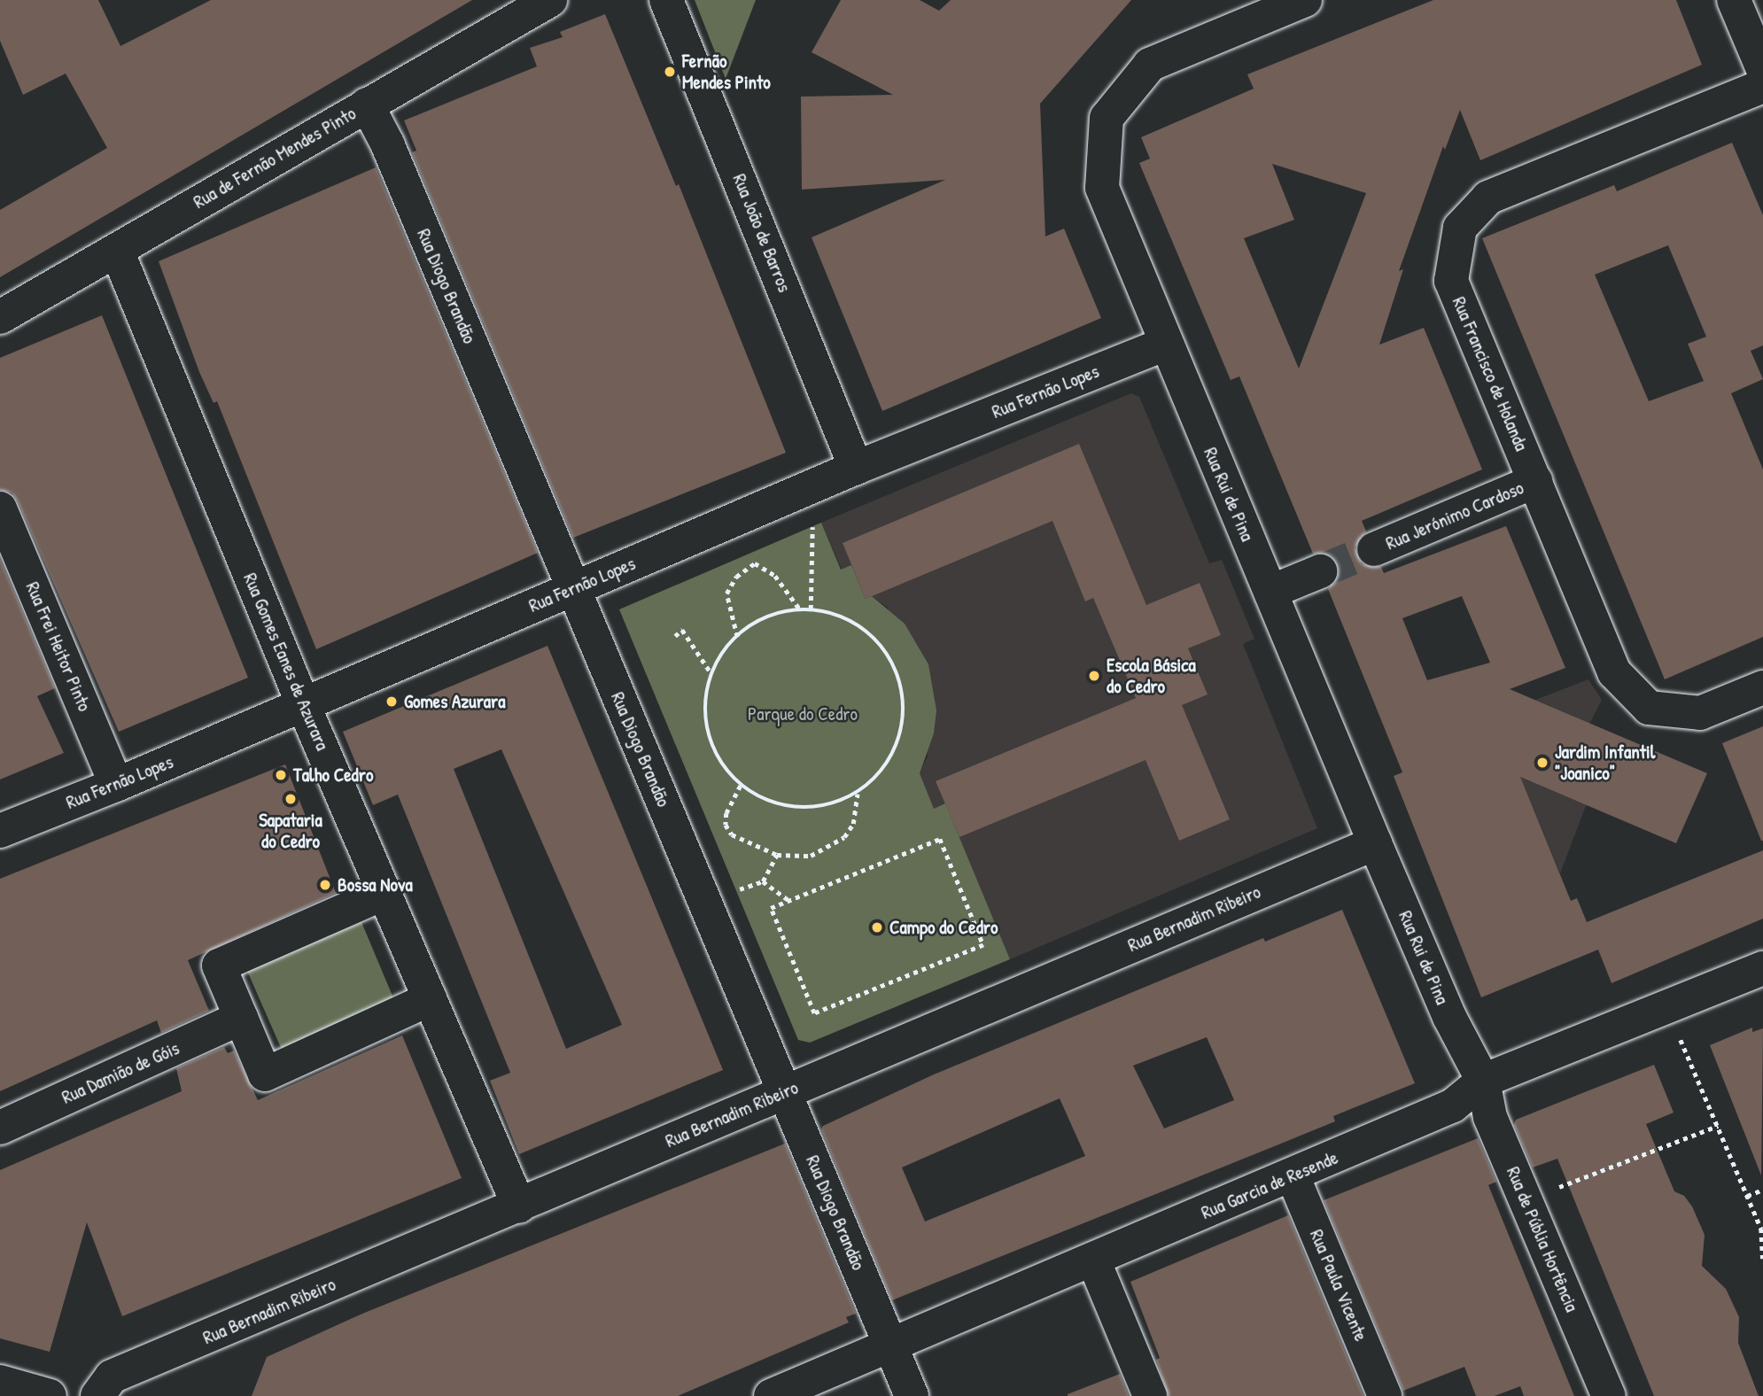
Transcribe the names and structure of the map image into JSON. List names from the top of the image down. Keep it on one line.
{"streets":{"street":["Rua de Fernão Mendes Pinto","Rua João de Barros","Rua Diogo Brandão","Rua Francisco de Holanda","Rua Fernão Lopes","Rua Rui de Pina","Rua Jerónimo Cardoso","Rua Frei Heitor Pinto","Rua Gomes Eanes de Azurara","Rua Bernadim Ribeiro","Rua Damião de Góis","Rua Garcia de Resende","Rua de Públia Hortência","Rua Paula Vicente"]},"crossings":[["Rua de Fernão Mendes Pinto","Rua Diogo Brandão"],["Rua de Fernão Mendes Pinto","Rua Gomes Eanes de Azurara"],["Rua João de Barros","Rua Fernão Lopes"],["Rua Diogo Brandão","Rua Fernão Lopes"],["Rua Diogo Brandão","Rua Bernadim Ribeiro"],["Rua Diogo Brandão","Rua Garcia de Resende"],["Rua Francisco de Holanda","Rua Jerónimo Cardoso"],["Rua Fernão Lopes","Rua Rui de Pina"],["Rua Fernão Lopes","Rua Frei Heitor Pinto"],["Rua Fernão Lopes","Rua Gomes Eanes de Azurara"],["Rua Rui de Pina","Rua Bernadim Ribeiro"],["Rua Rui de Pina","Rua Garcia de Resende"],["Rua Rui de Pina","Rua de Públia Hortência"],["Rua Gomes Eanes de Azurara","Rua Bernadim Ribeiro"],["Rua Garcia de Resende","Rua de Públia Hortência"],["Rua Garcia de Resende","Rua Paula Vicente"]],"parks":["Parque do Cedro"],"places":["Fernão Mendes Pinto","Escola Básica do Cedro","Gomes Azurara","Jardim Infantil \"Joanico\"","Talho Cedro","Sapataria do Cedro","Bossa Nova","Campo do Cedro"]}
